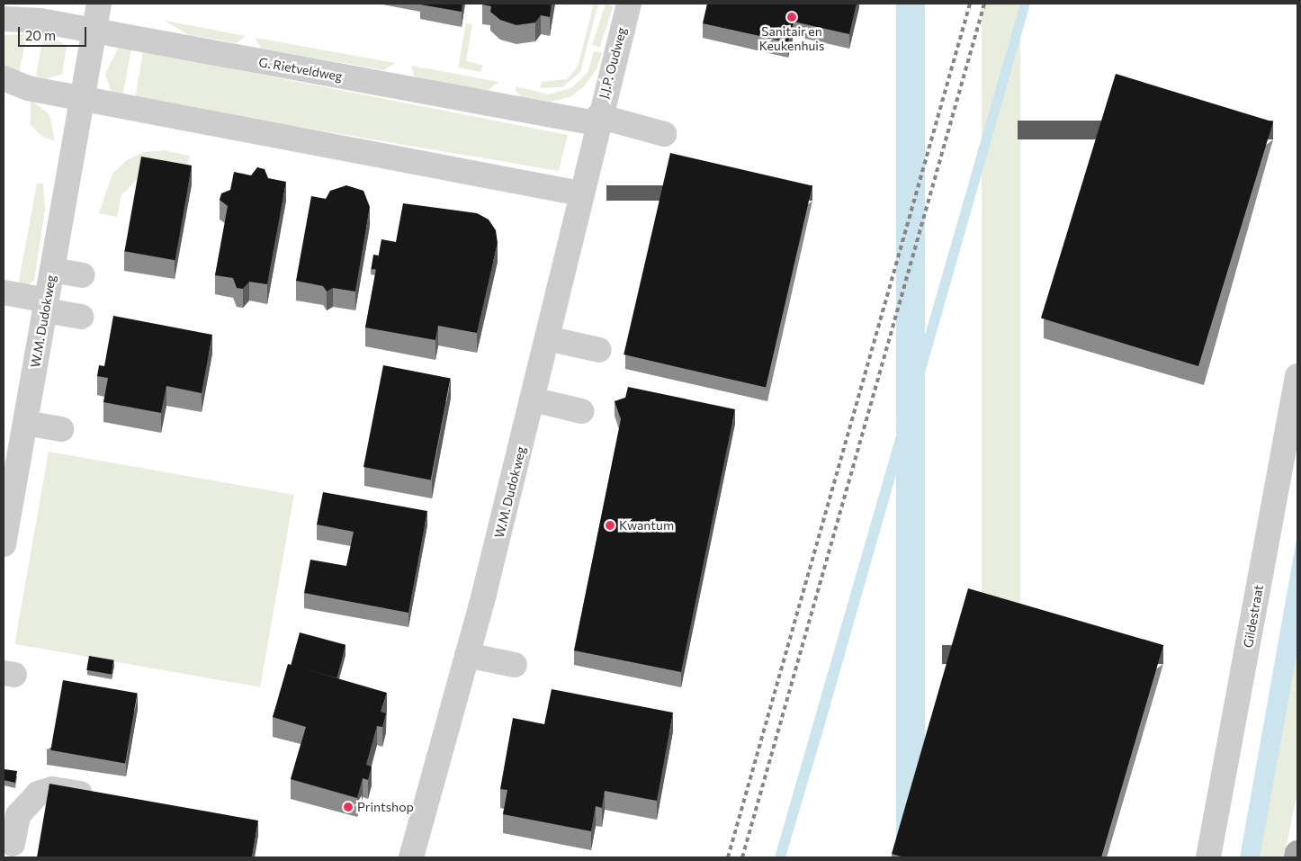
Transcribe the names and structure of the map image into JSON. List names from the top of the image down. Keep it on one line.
{"streets":{"street":["J.J.P. Oudweg","G. Rietveldweg","W.M. Dudokweg","Gildestraat"]},"crossings":[["J.J.P. Oudweg","G. Rietveldweg"],["J.J.P. Oudweg","W.M. Dudokweg"],["G. Rietveldweg","W.M. Dudokweg"]],"places":["Sanitair en Keukenhuis","Kwantum","Printshop"],"scale_bar":"20 m"}
